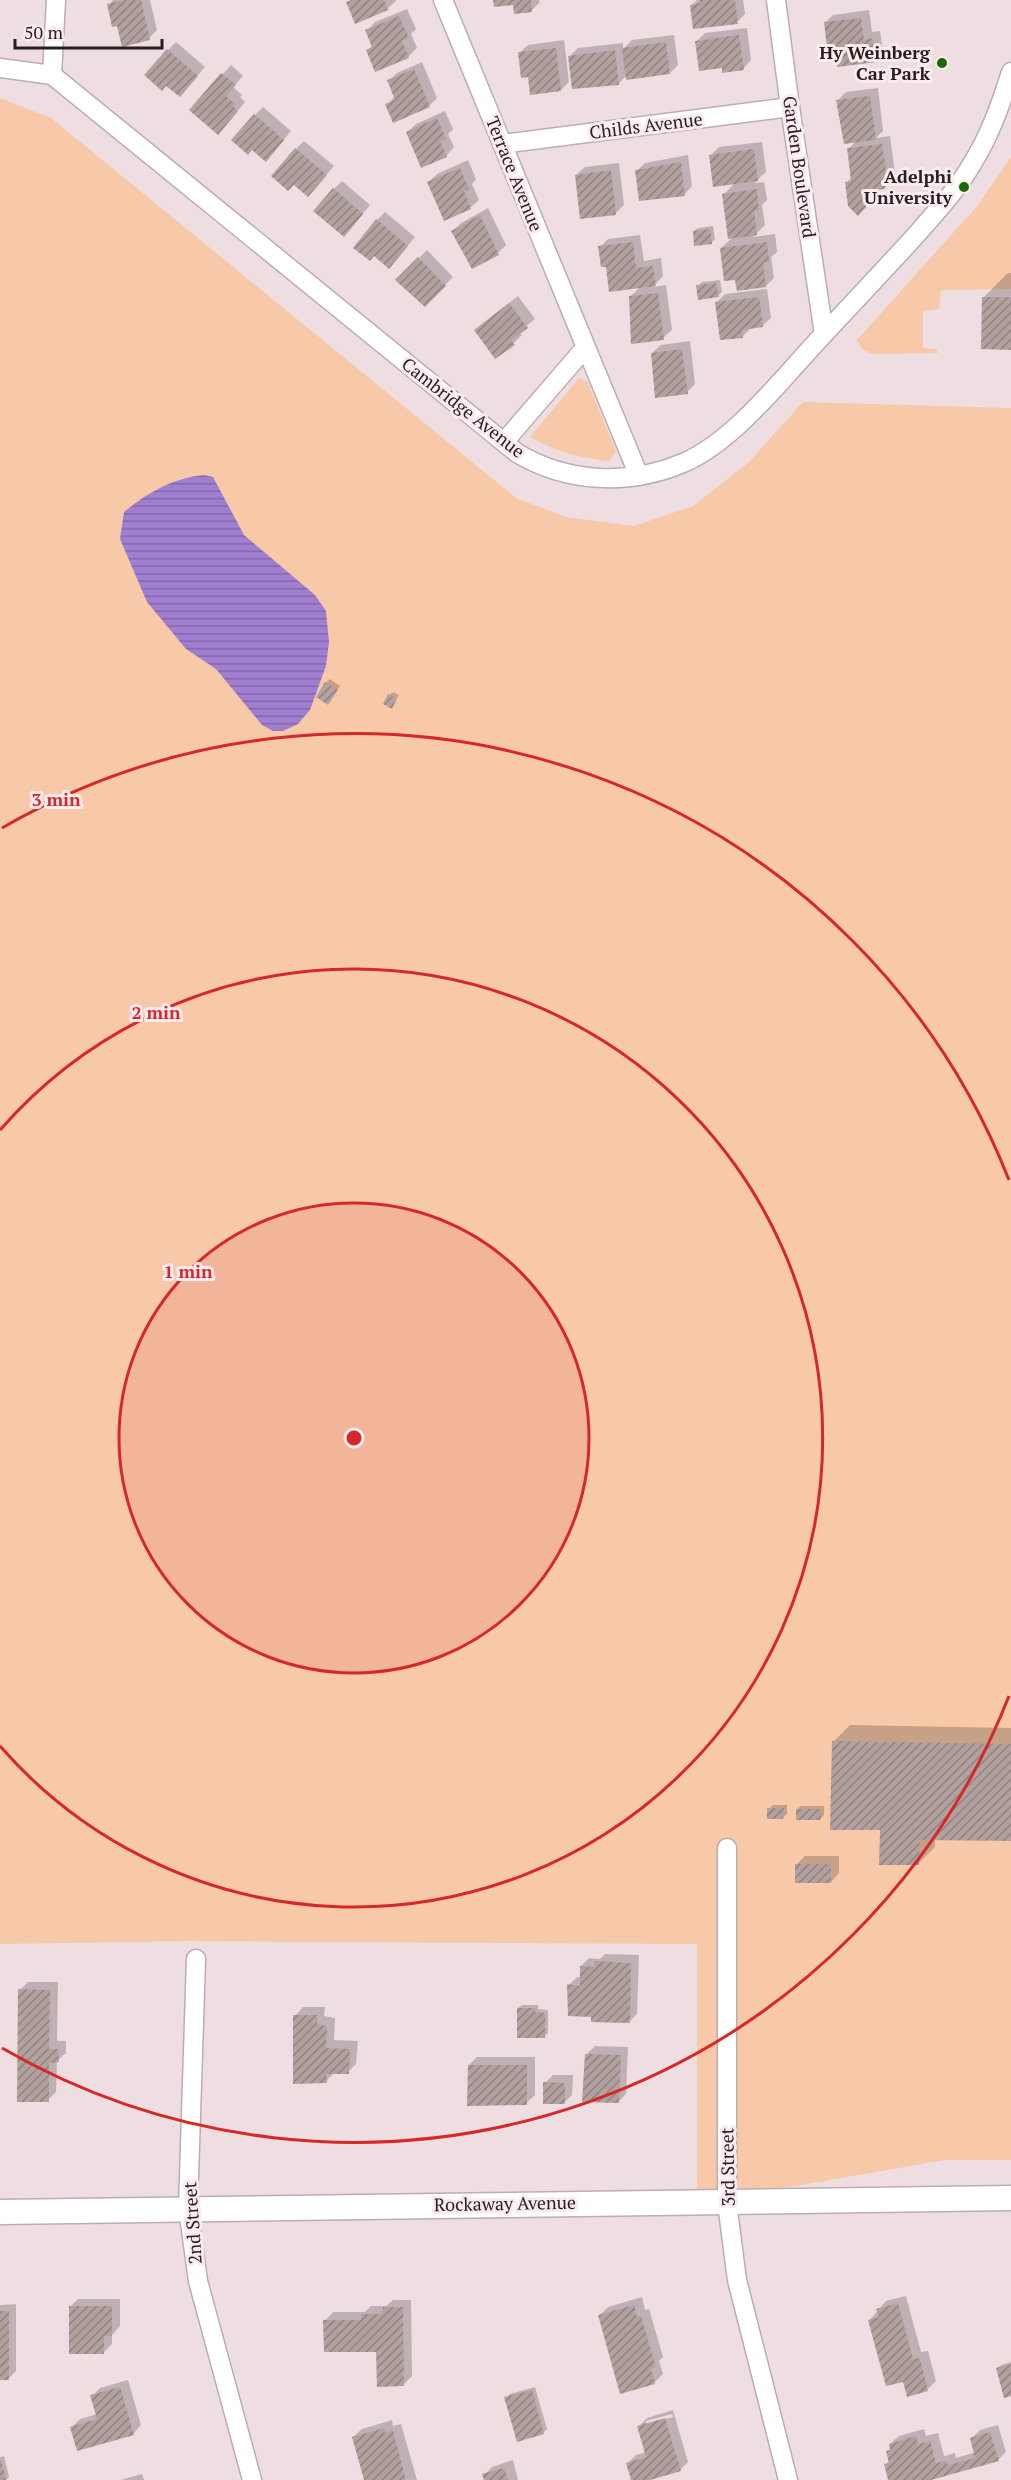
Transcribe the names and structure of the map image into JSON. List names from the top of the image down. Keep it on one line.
{"streets":{"main road":["Rockaway Avenue"],"street":["Childs Avenue","Garden Boulevard","Terrace Avenue","Cambridge Avenue","3rd Street","2nd Street"]},"crossings":[["Childs Avenue","Garden Boulevard"],["Childs Avenue","Terrace Avenue"],["Garden Boulevard","Cambridge Avenue"],["Terrace Avenue","Cambridge Avenue"],["3rd Street","Rockaway Avenue"],["Rockaway Avenue","2nd Street"]],"places":["Hy Weinberg Car Park","Adelphi University"],"scale_bar":"50 m","rings":["3 min","2 min","1 min"]}
